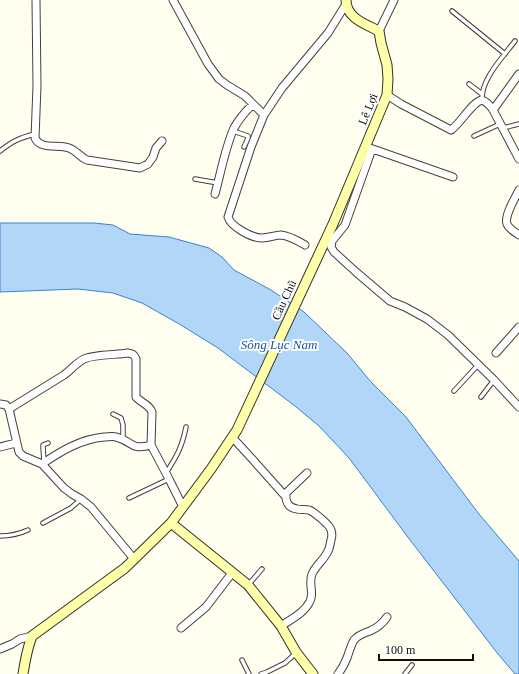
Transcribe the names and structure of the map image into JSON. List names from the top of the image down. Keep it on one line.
{"streets":{"street":["Lê Lợi","Cầu Chũ"]},"crossings":[["Lê Lợi","Cầu Chũ"]],"water":["Sông Lục Nam"],"scale_bar":"100 m"}
